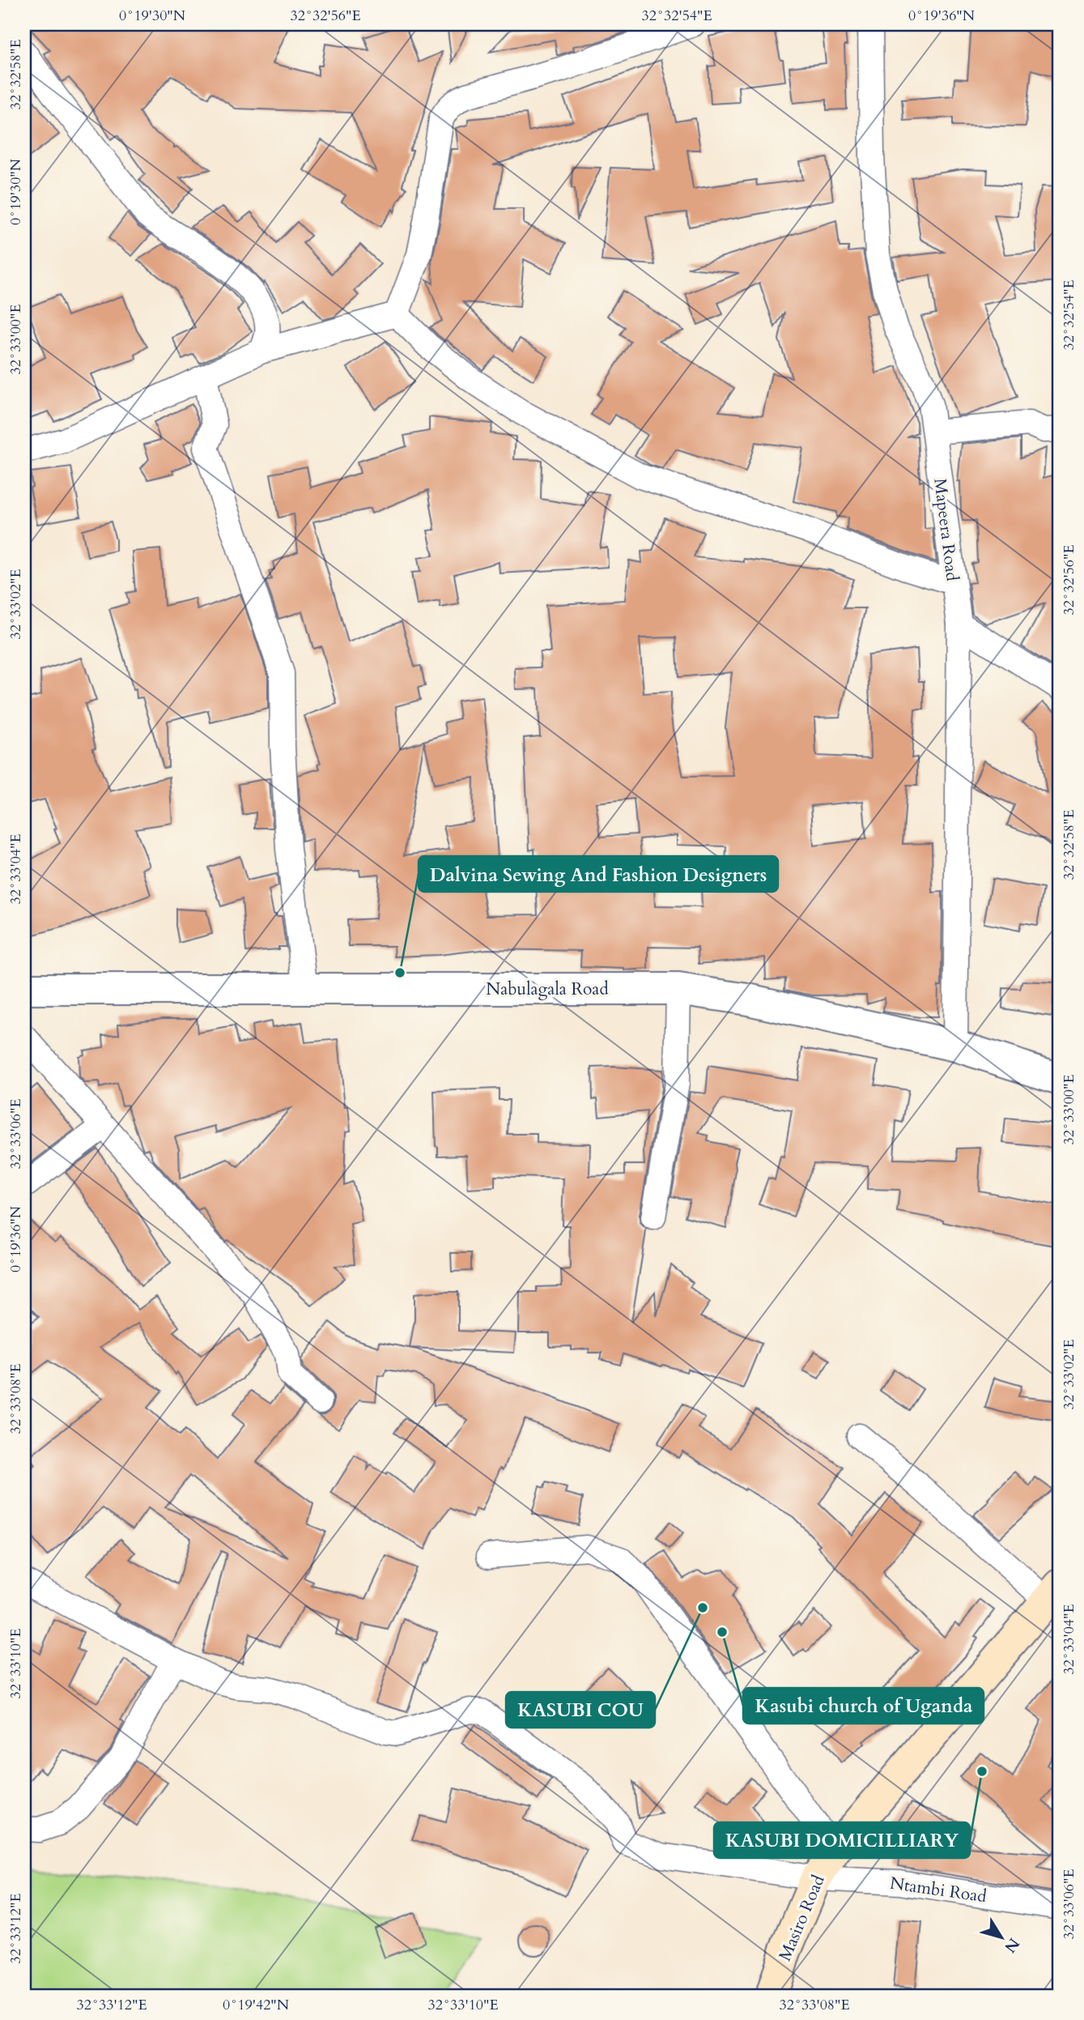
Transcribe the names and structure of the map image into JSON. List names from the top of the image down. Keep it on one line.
{"streets":{"main road":["Masiro Road"],"street":["Mapeera Road","Nabulagala Road","Ntambi Road"]},"crossings":[["Mapeera Road","Nabulagala Road"],["Ntambi Road","Masiro Road"]],"places":["Dalvina Sewing And Fashion Designers","KASUBI COU","Kasubi church of Uganda","KASUBI DOMICILLIARY"],"north":"bottom right","coordinates":["0°19'30\"N","32°32'56\"E","32°32'54\"E","0°19'36\"N","32°32'58\"E","32°33'00\"E","32°33'02\"E","32°33'04\"E","32°33'06\"E","32°33'08\"E","32°33'10\"E","32°33'12\"E","0°19'42\"N"]}
